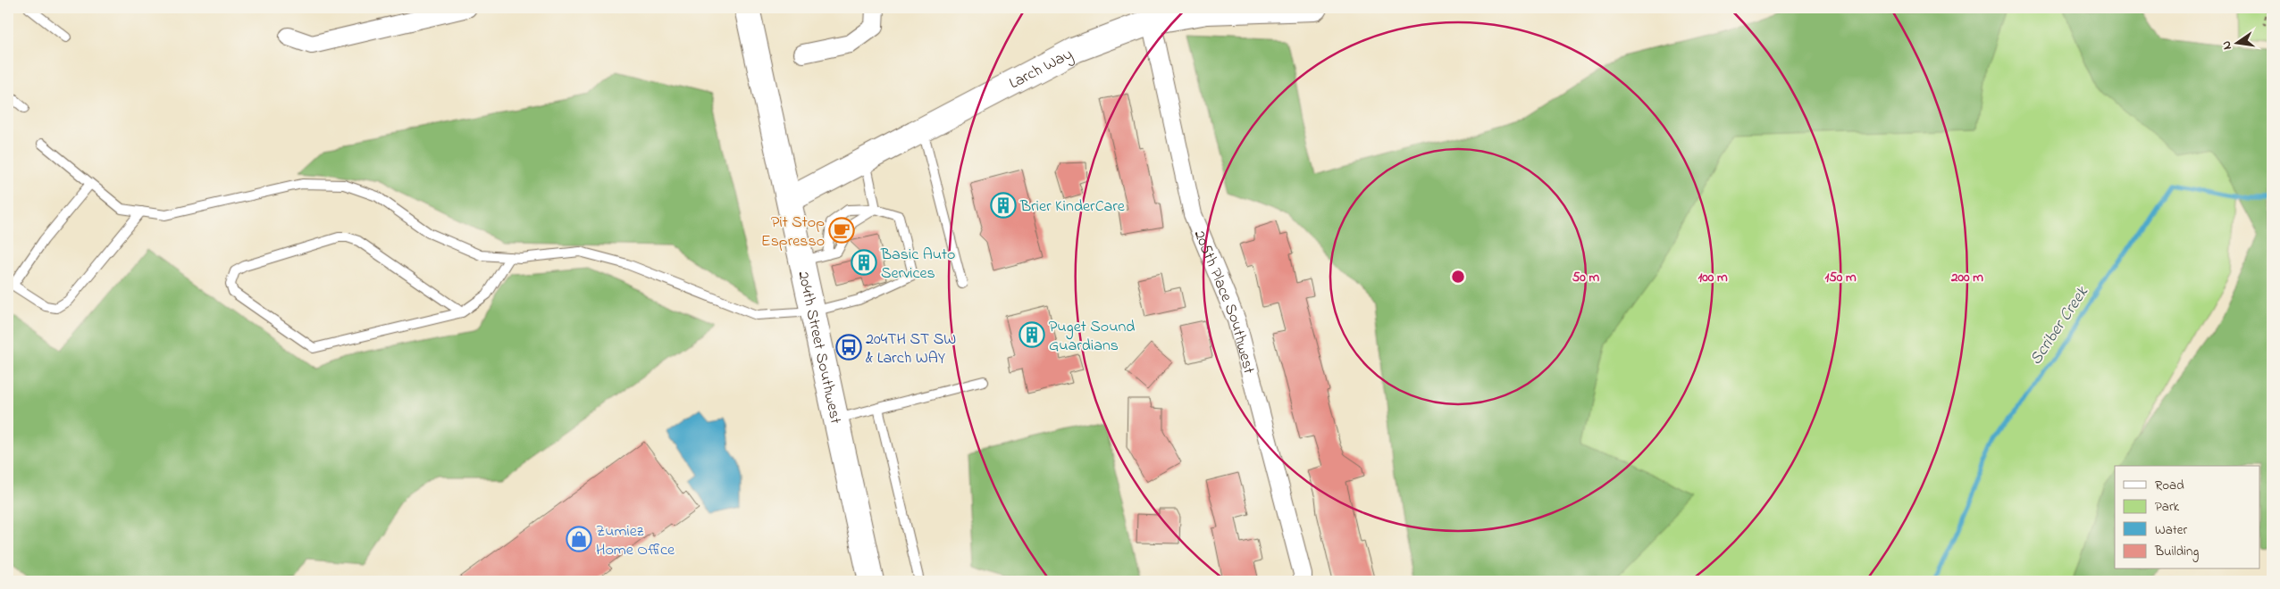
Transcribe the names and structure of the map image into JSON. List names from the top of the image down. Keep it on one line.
{"streets":{"street":["Larch Way","205th Place Southwest","204th Street Southwest"]},"crossings":[["Larch Way","205th Place Southwest"],["Larch Way","204th Street Southwest"]],"water":["Scriber Creek"],"places":{"building":["Brier KinderCare","Basic Auto Services","Puget Sound Guardians"],"cafe":["Pit Stop Espresso"],"bus stop":["204TH ST SW & Larch WAY"],"shop":["Zumiez Home Office"]},"legend":["Road","Park","Water","Building"],"north":"left","rings":["50 m","100 m","150 m","200 m"]}
